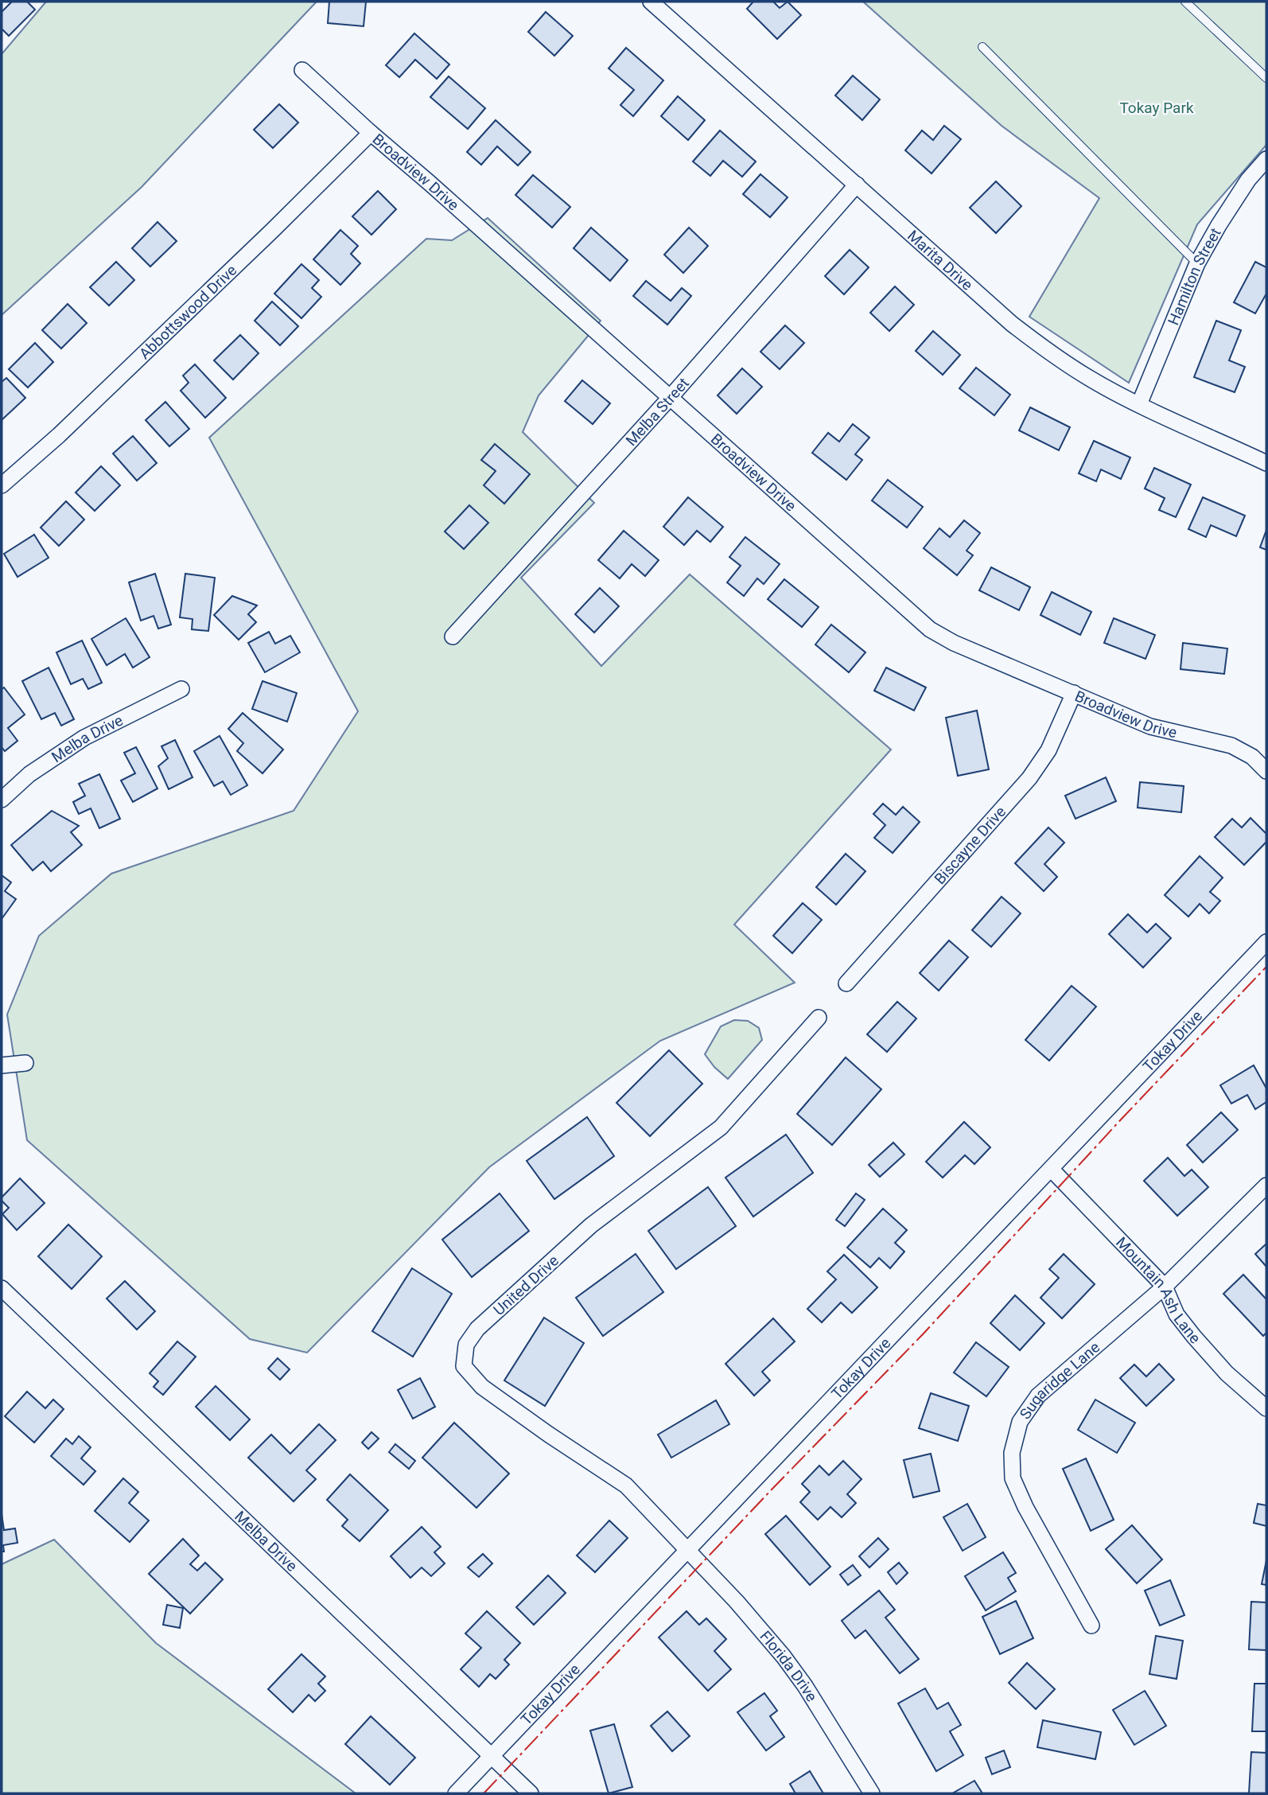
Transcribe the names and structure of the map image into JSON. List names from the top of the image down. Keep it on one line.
{"streets":{"street":["Broadview Drive","Marita Drive","Hamilton Street","Abbottswood Drive","Melba Street","Melba Drive","Biscayne Drive","Tokay Drive","United Drive","Mountain Ash Lane","Sugaridge Lane","Florida Drive"]},"crossings":[["Broadview Drive","Abbottswood Drive"],["Broadview Drive","Melba Street"],["Broadview Drive","Biscayne Drive"],["Marita Drive","Hamilton Street"],["Marita Drive","Melba Street"],["Melba Drive","Tokay Drive"],["Tokay Drive","United Drive"],["Tokay Drive","Mountain Ash Lane"],["Tokay Drive","Florida Drive"],["United Drive","Florida Drive"],["Mountain Ash Lane","Sugaridge Lane"]],"parks":["Tokay Park"]}
